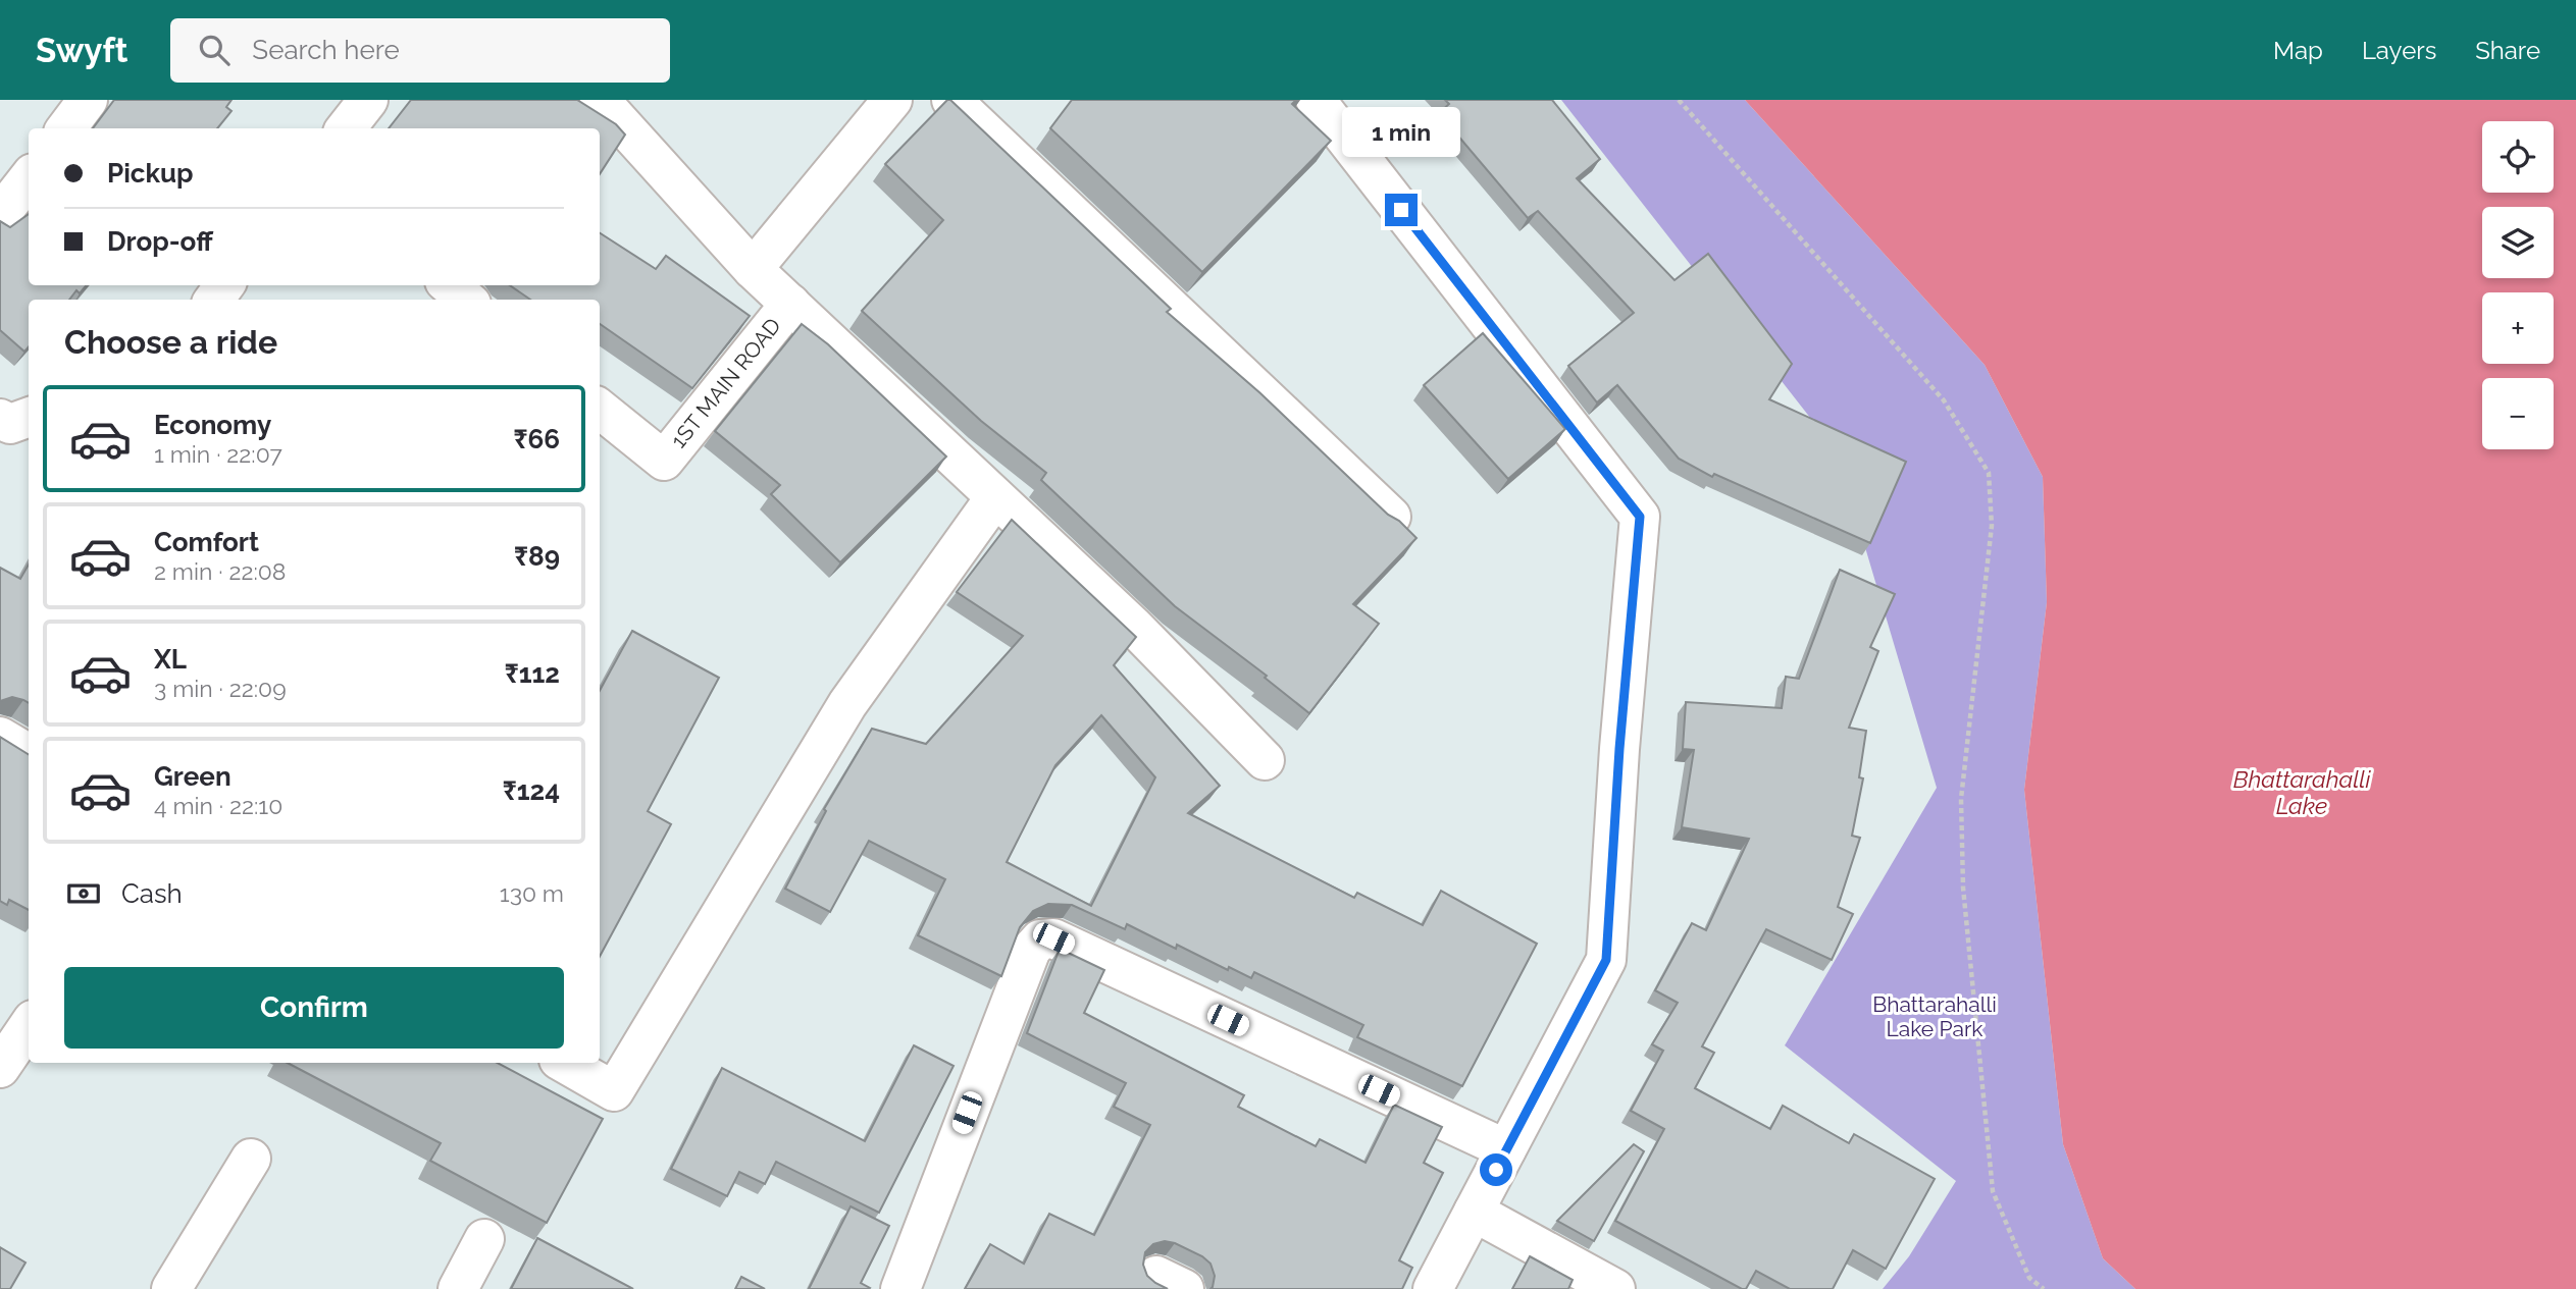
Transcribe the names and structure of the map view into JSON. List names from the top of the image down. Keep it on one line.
{"streets":{"street":["1ST MAIN ROAD"]},"water":["Bhattarahalli Lake"],"parks":["Bhattarahalli Lake Park"],"page":{"header":"Swyft","search":"Search here","nav":["Map","Layers","Share"],"bubble":"1 min","map_buttons":["+","−"],"banner":["Pickup","Drop-off"],"heading":"Choose a ride","list":[{"name":"Economy","note":"1 min · 22:07","value":"₹66"},{"name":"Comfort","note":"2 min · 22:08","value":"₹89"},{"name":"XL","note":"3 min · 22:09","value":"₹112"},{"name":"Green","note":"4 min · 22:10","value":"₹124"}],"pay":["Cash","130 m"],"buttons":"Confirm"}}
